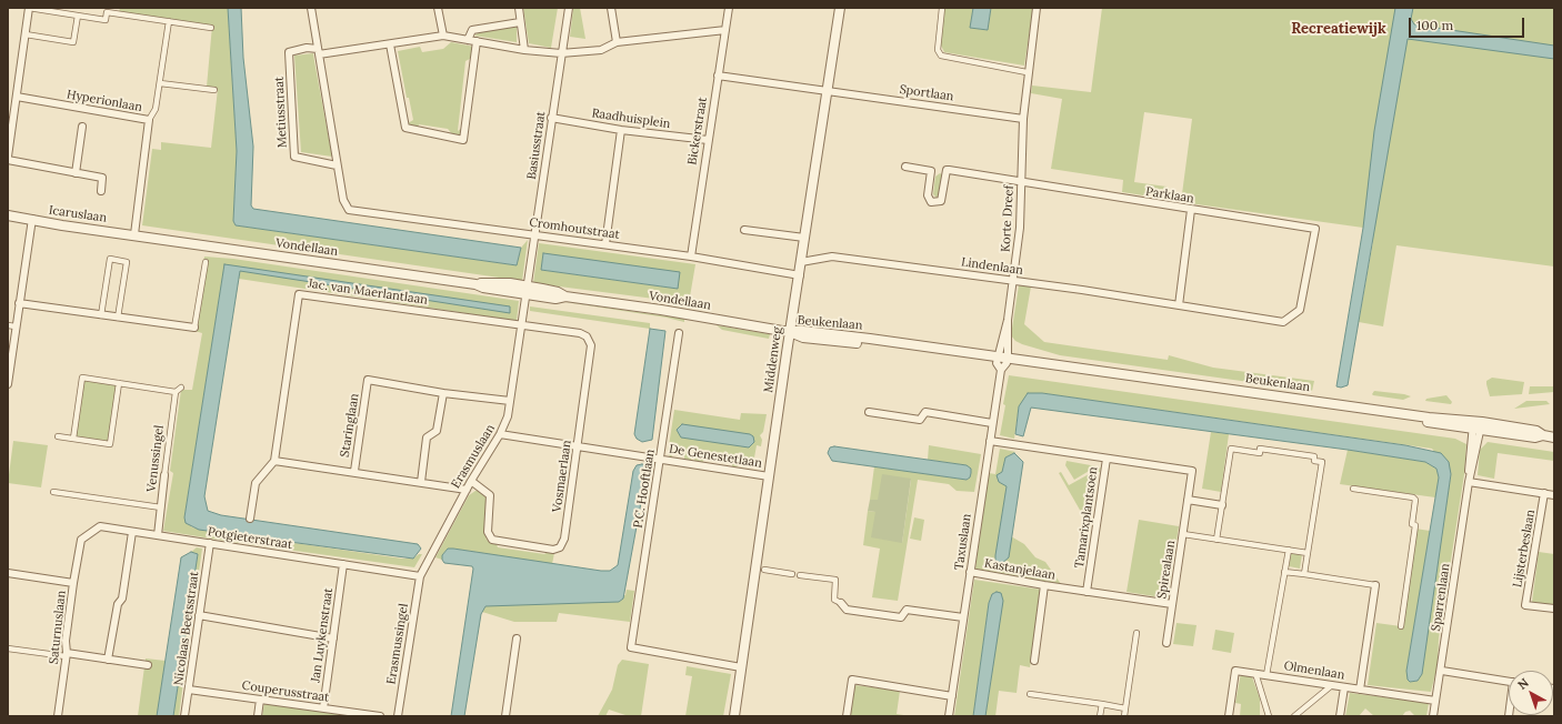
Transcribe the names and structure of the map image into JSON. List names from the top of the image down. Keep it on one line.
{"streets":{"street":["Sportlaan","Hyperionlaan","Metiusstraat","Raadhuisplein","Bickerstraat","Basiusstraat","Parklaan","Icaruslaan","Korte Dreef","Cromhoutstraat","Vondellaan","Lindenlaan","Jac. van Maerlantlaan","Beukenlaan","Middenweg","Staringlaan","Erasmuslaan","De Genestetlaan","Venussingel","Vosmaerlaan","P.C. Hooftlaan","Tamarixplantsoen","Potgieterstraat","Taxuslaan","Lijsterbeslaan","Kastanjelaan","Spirealaan","Sparrenlaan","Saturnuslaan","Nicolaas Beetsstraat","Jan Luykenstraat","Erasmussingel","Olmenlaan","Couperusstraat"]},"crossings":[["Sportlaan","Bickerstraat"],["Sportlaan","Korte Dreef"],["Sportlaan","Middenweg"],["Metiusstraat","Cromhoutstraat"],["Raadhuisplein","Bickerstraat"],["Raadhuisplein","Basiusstraat"],["Bickerstraat","Cromhoutstraat"],["Basiusstraat","Cromhoutstraat"],["Basiusstraat","Vondellaan"],["Basiusstraat","Erasmuslaan"],["Parklaan","Korte Dreef"],["Parklaan","Lindenlaan"],["Icaruslaan","Vondellaan"],["Korte Dreef","Lindenlaan"],["Korte Dreef","Beukenlaan"],["Korte Dreef","Taxuslaan"],["Cromhoutstraat","Middenweg"],["Vondellaan","Beukenlaan"],["Vondellaan","Middenweg"],["Vondellaan","Erasmuslaan"],["Lindenlaan","Middenweg"],["Jac. van Maerlantlaan","Erasmuslaan"],["Jac. van Maerlantlaan","Vosmaerlaan"],["Beukenlaan","Middenweg"],["Beukenlaan","Taxuslaan"],["Beukenlaan","Sparrenlaan"],["Middenweg","De Genestetlaan"],["Middenweg","P.C. Hooftlaan"],["Staringlaan","Erasmuslaan"],["Erasmuslaan","De Genestetlaan"],["Erasmuslaan","Vosmaerlaan"],["Erasmuslaan","Potgieterstraat"],["Erasmuslaan","Erasmussingel"],["De Genestetlaan","Vosmaerlaan"],["De Genestetlaan","P.C. Hooftlaan"],["Venussingel","Potgieterstraat"],["Tamarixplantsoen","Taxuslaan"],["Tamarixplantsoen","Kastanjelaan"],["Tamarixplantsoen","Spirealaan"],["Potgieterstraat","Saturnuslaan"],["Potgieterstraat","Nicolaas Beetsstraat"],["Potgieterstraat","Jan Luykenstraat"],["Potgieterstraat","Erasmussingel"],["Taxuslaan","Kastanjelaan"],["Lijsterbeslaan","Sparrenlaan"],["Kastanjelaan","Spirealaan"],["Sparrenlaan","Olmenlaan"],["Nicolaas Beetsstraat","Couperusstraat"],["Jan Luykenstraat","Couperusstraat"]],"districts":["Recreatiewijk"],"scale_bar":"100 m","north":"top left"}
